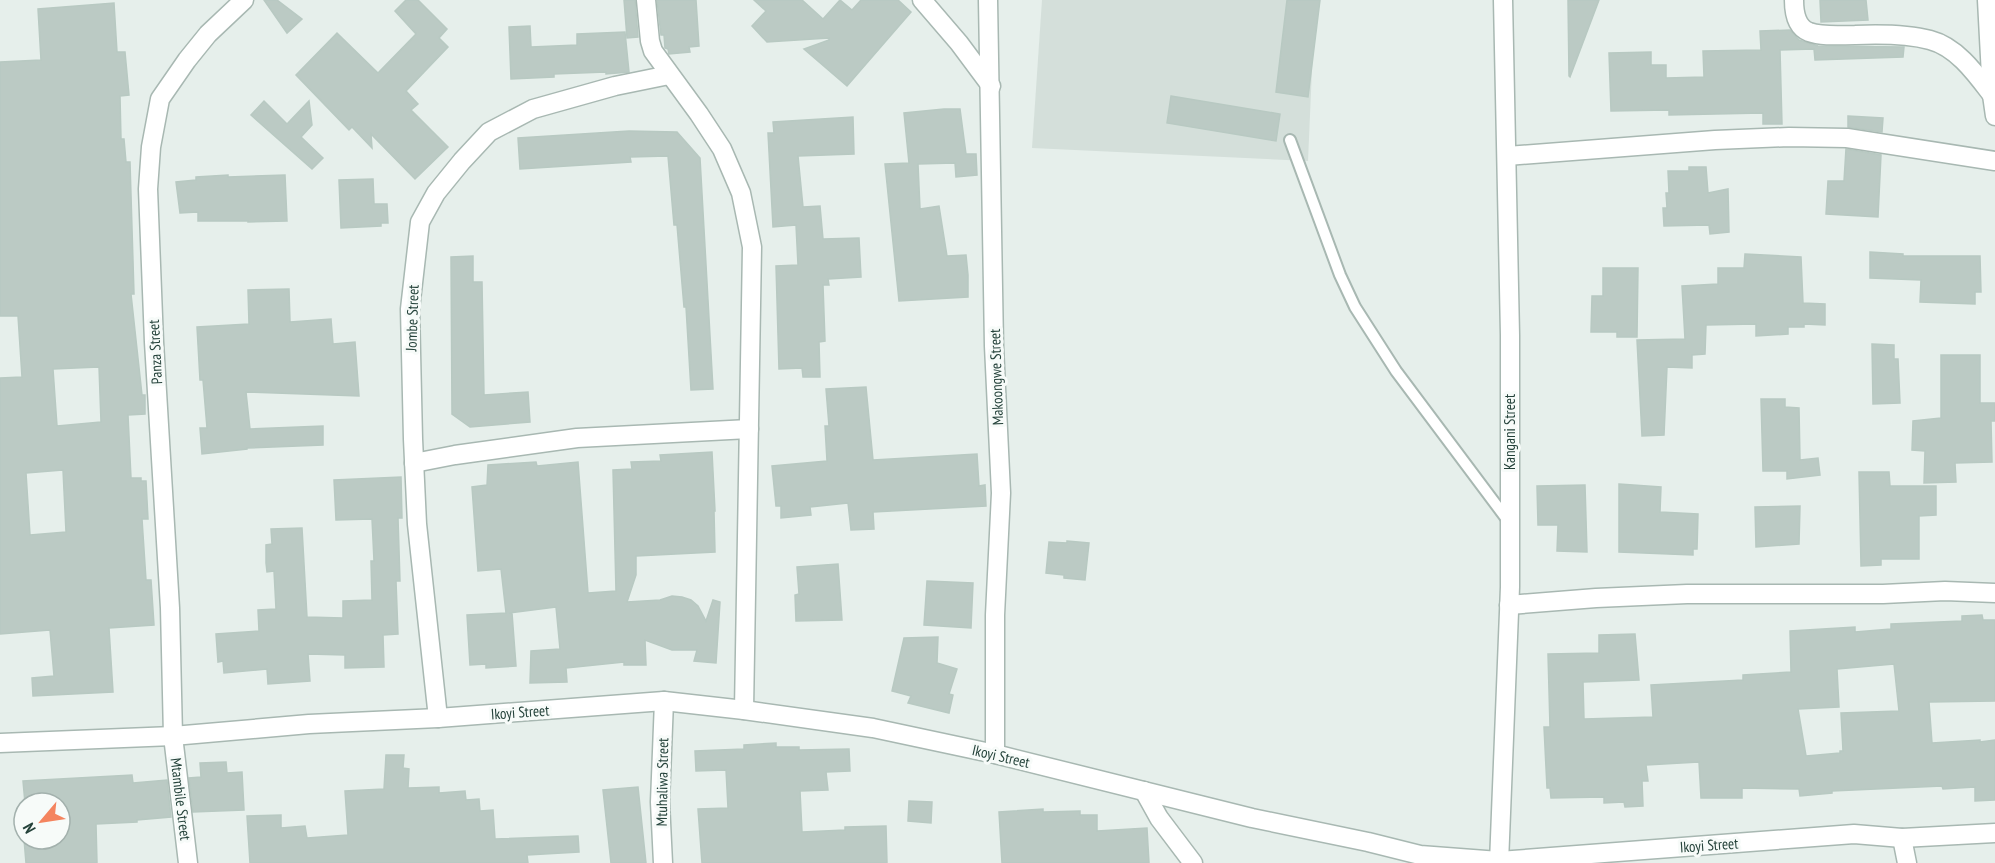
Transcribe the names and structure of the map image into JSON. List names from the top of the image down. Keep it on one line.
{"streets":{"street":["Jombe Street","Panza Street","Makoongwe Street","Kangani Street","Ikoyi Street","Mtuhaliwa Street","Mtambile Street"]},"crossings":[["Jombe Street","Ikoyi Street"],["Panza Street","Ikoyi Street"],["Panza Street","Mtambile Street"],["Makoongwe Street","Ikoyi Street"],["Kangani Street","Ikoyi Street"],["Ikoyi Street","Mtuhaliwa Street"],["Ikoyi Street","Mtambile Street"]],"north":"bottom left"}
